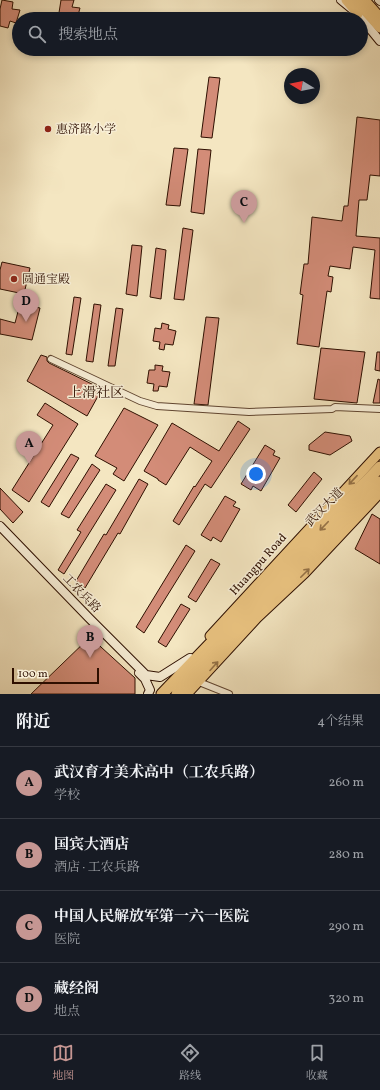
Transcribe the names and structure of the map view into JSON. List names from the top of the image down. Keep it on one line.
{"streets":{"highway":["武汉大道","Huangpu Road"],"street":["工农兵路"]},"crossings":[["武汉大道","Huangpu Road"],["Huangpu Road","工农兵路"]],"districts":["上滑社区"],"places":["惠济路小学","圆通宝殿"],"scale_bar":"100 m","north":"left","page":{"search":"搜索地点","pins":["C","D","A","B"],"scale":"100 m","heading":["附近","4个结果"],"list":[{"mark":"A","name":"武汉育才美术高中（工农兵路）","note":"学校","value":"260 m"},{"mark":"B","name":"国宾大酒店","note":"酒店 · 工农兵路","value":"280 m"},{"mark":"C","name":"中国人民解放军第一六一医院","note":"医院","value":"290 m"},{"mark":"D","name":"藏经阁","note":"地点","value":"320 m"}],"nav":["地图","路线","收藏"]}}
